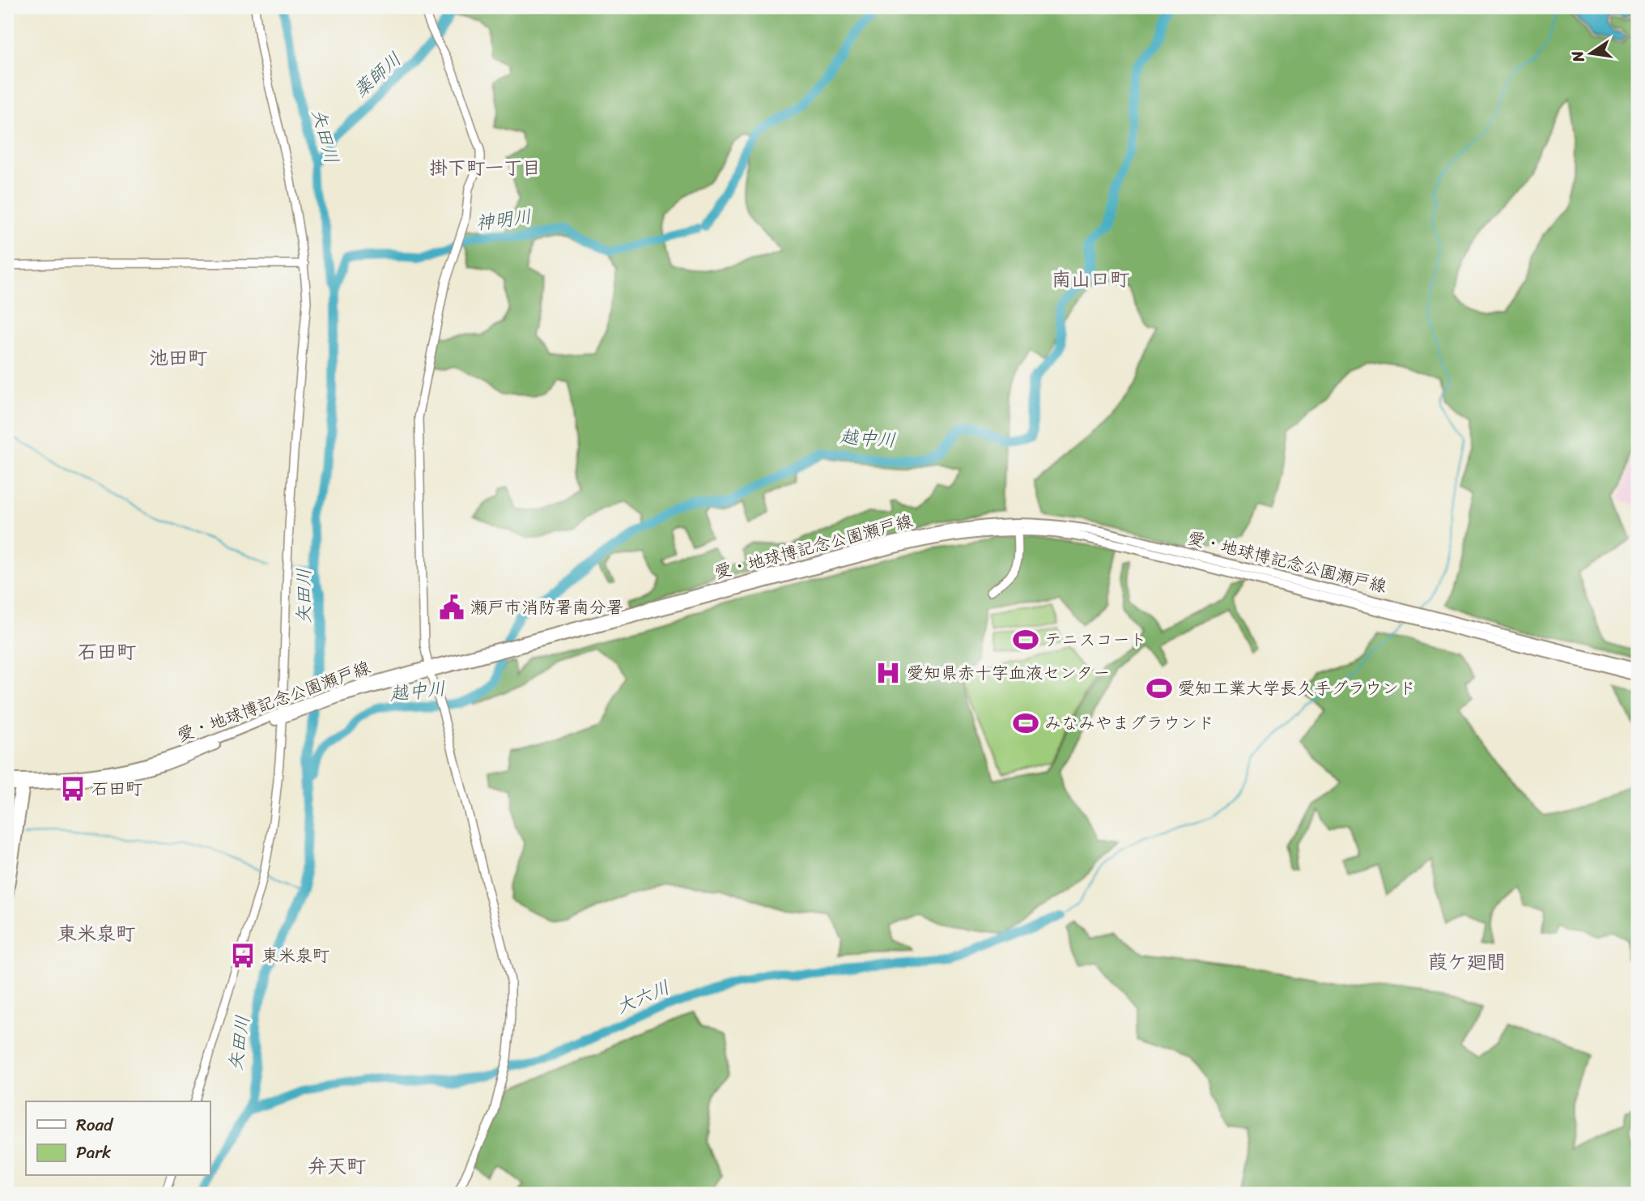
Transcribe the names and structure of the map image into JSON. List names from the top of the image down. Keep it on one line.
{"streets":{"main road":["愛・地球博記念公園瀬戸線"]},"districts":["掛下町一丁目","南山口町","池田町","石田町","東米泉町","葭ケ廻間","弁天町"],"water":["薬師川","矢田川","神明川","越中川","大六川"],"places":{"public building":["瀬戸市消防署南分署"],"sports":["テニスコート","愛知工業大学長久手グラウンド","みなみやまグラウンド"],"hospital":["愛知県赤十字血液センター"],"bus stop":["石田町","東米泉町"]},"legend":["Road","Park"],"north":"left"}
